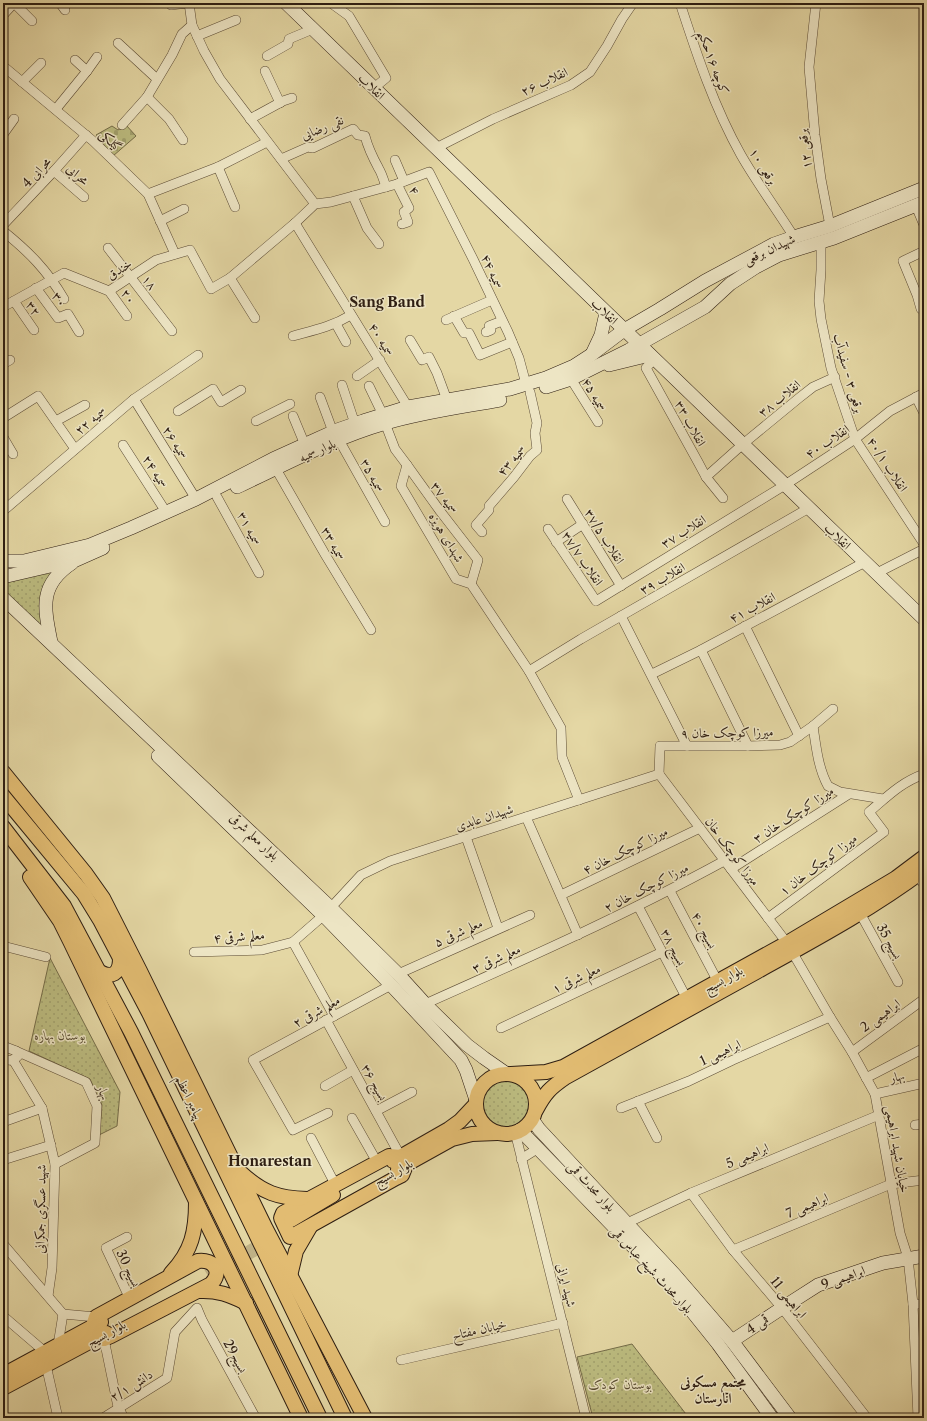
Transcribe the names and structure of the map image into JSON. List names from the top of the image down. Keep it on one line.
{"streets":{"main road":["انقلاب","شهیدان برقعی","بلوار سمیه","بلوار معلم شرقی","بلوار بسیج","پیامبر اعظم","بلوار محدث قمی","بلوار محدث شیخ عباس قمی","ابراهیمی 9","قمی 4"],"street":["کوچه ۱۶حکیم","انقلاب ۲۶","نقی رضایی","گیلکی","برقعی ۱۲","برقعی ۱۰","محرابی 4","محرابی","۴","خندق","سمیه ۴۴","۱۸","۲۰","۳۰","۳۲","سمیه ۴۰","برقعی ۳ - سفیدآب","سمیه ۴۵","انقلاب ۳۸","سمیه ۲۲","انقلاب ۳۳","انقلاب ۴۰","سمیه ۲۶","سمیه ۴۳","انقلاب ۴۰/۱","سمیه ۲۴","سمیه ۳۵","سمیه ۳۷","سمیه ۳۱","انقلاب ۳۷","انقلاب ۳۷/۵","شهدای هویزه","سمیه ۳۳","انقلاب ۳۷/۷","انقلاب ۳۹","انقلاب ۴۱","میرزا کوچک خان ۹","میرزا کوچک خان ۳","شهیدان عابدی","میرزا کوچک خان ۴","میرزا کوچک خان","میرزا کوچک خان ۱","میرزا کوچک خان ۲","بسیج ۴۰","معلم شرقی ۵","معلم شرقی ۴","بسیج 35","بسیج ۳۸","معلم شرقی ۳","معلم شرقی ۱","معلم شرقی ۲","ابراهیمی 2","ابراهیمی 1","بهار","بسیج ۳۶","خیابان شهید ابراهیمی","ابراهیمی 5","ابراهیمی 7","شهید عسگری جمکرانی","بسیج 30","شهید ایرانی","ابراهیمی 11","خیابان مفتاح","بسیج29","دانش ۲/۱"]},"crossings":[["کوچه ۱۶حکیم","برقعی ۱۰"],["انقلاب ۲۶","انقلاب"],["انقلاب","شهیدان برقعی"],["انقلاب","انقلاب ۳۸"],["انقلاب","انقلاب ۳۳"],["انقلاب","انقلاب ۴۰"],["انقلاب","بلوار سمیه"],["انقلاب","انقلاب ۳۷"],["انقلاب","انقلاب ۳۹"],["انقلاب","انقلاب ۴۱"],["گیلکی","محرابی 4"],["گیلکی","خندق"],["برقعی ۱۲","شهیدان برقعی"],["برقعی ۱۰","شهیدان برقعی"],["محرابی 4","محرابی"],["۴","سمیه ۴۴"],["شهیدان برقعی","برقعی ۳ - سفیدآب"],["شهیدان برقعی","بلوار سمیه"],["خندق","۱۸"],["خندق","۲۰"],["خندق","۳۰"],["خندق","۳۲"],["سمیه ۴۴","بلوار سمیه"],["سمیه ۴۴","سمیه ۴۳"],["سمیه ۴۰","بلوار سمیه"],["برقعی ۳ - سفیدآب","انقلاب ۳۸"],["برقعی ۳ - سفیدآب","انقلاب ۴۰"],["برقعی ۳ - سفیدآب","انقلاب ۴۰/۱"],["سمیه ۴۵","بلوار سمیه"],["انقلاب ۳۸","انقلاب ۳۳"],["سمیه ۲۲","سمیه ۲۶"],["انقلاب ۴۰","انقلاب ۴۰/۱"],["انقلاب ۴۰","انقلاب ۳۷"],["سمیه ۲۶","بلوار سمیه"],["بلوار سمیه","سمیه ۴۳"],["بلوار سمیه","سمیه ۲۴"],["بلوار سمیه","سمیه ۳۵"],["بلوار سمیه","سمیه ۳۷"],["بلوار سمیه","سمیه ۳۱"],["بلوار سمیه","سمیه ۳۳"],["سمیه ۳۷","شهدای هویزه"],["انقلاب ۳۷","انقلاب ۳۷/۵"],["انقلاب ۳۷","انقلاب ۳۷/۷"],["شهدای هویزه","انقلاب ۳۹"],["شهدای هویزه","شهیدان عابدی"],["میرزا کوچک خان ۹","شهیدان عابدی"],["میرزا کوچک خان ۹","میرزا کوچک خان"],["میرزا کوچک خان ۳","میرزا کوچک خان"],["شهیدان عابدی","بلوار معلم شرقی"],["شهیدان عابدی","میرزا کوچک خان"],["شهیدان عابدی","معلم شرقی ۴"],["بلوار معلم شرقی","معلم شرقی ۵"],["بلوار معلم شرقی","معلم شرقی ۴"],["بلوار معلم شرقی","معلم شرقی ۳"],["بلوار معلم شرقی","بلوار بسیج"],["بلوار معلم شرقی","معلم شرقی ۲"],["بلوار معلم شرقی","بلوار محدث قمی"],["بلوار معلم شرقی","بلوار محدث شیخ عباس قمی"],["بلوار معلم شرقی","شهید ایرانی"],["میرزا کوچک خان ۴","میرزا کوچک خان"],["میرزا کوچک خان","میرزا کوچک خان ۱"],["میرزا کوچک خان","میرزا کوچک خان ۲"],["میرزا کوچک خان","بلوار بسیج"],["میرزا کوچک خان","خیابان شهید ابراهیمی"],["میرزا کوچک خان ۲","بسیج ۴۰"],["میرزا کوچک خان ۲","بسیج ۳۸"],["میرزا کوچک خان ۲","معلم شرقی ۳"],["بسیج ۴۰","بلوار بسیج"],["معلم شرقی ۵","معلم شرقی ۲"],["معلم شرقی ۴","بسیج ۳۶"],["بسیج 35","بلوار بسیج"],["بسیج ۳۸","معلم شرقی ۱"],["بسیج ۳۸","بلوار بسیج"],["بلوار بسیج","بسیج ۳۶"],["بلوار بسیج","خیابان شهید ابراهیمی"],["بلوار بسیج","بلوار محدث قمی"],["بلوار بسیج","بلوار محدث شیخ عباس قمی"],["بلوار بسیج","شهید ایرانی"],["معلم شرقی ۲","بسیج ۳۶"],["ابراهیمی 2","خیابان شهید ابراهیمی"],["ابراهیمی 1","خیابان شهید ابراهیمی"],["بهار","خیابان شهید ابراهیمی"],["بهار","شهید عسگری جمکرانی"],["خیابان شهید ابراهیمی","ابراهیمی 5"],["خیابان شهید ابراهیمی","ابراهیمی 7"],["خیابان شهید ابراهیمی","ابراهیمی 9"],["ابراهیمی 5","بلوار محدث قمی"],["ابراهیمی 5","ابراهیمی 11"],["بلوار محدث قمی","بلوار محدث شیخ عباس قمی"],["بلوار محدث قمی","شهید ایرانی"],["بلوار محدث قمی","قمی 4"],["ابراهیمی 7","ابراهیمی 11"],["بلوار محدث شیخ عباس قمی","شهید ایرانی"],["ابراهیمی 9","ابراهیمی 11"],["ابراهیمی 9","قمی 4"],["شهید ایرانی","خیابان مفتاح"],["ابراهیمی 11","قمی 4"],["بسیج29","دانش ۲/۱"]],"districts":["Sang Band","Honarestan","مجتمع مسکونی انارستان"],"parks":["بوستان بهاره","بوستان کودک"]}
